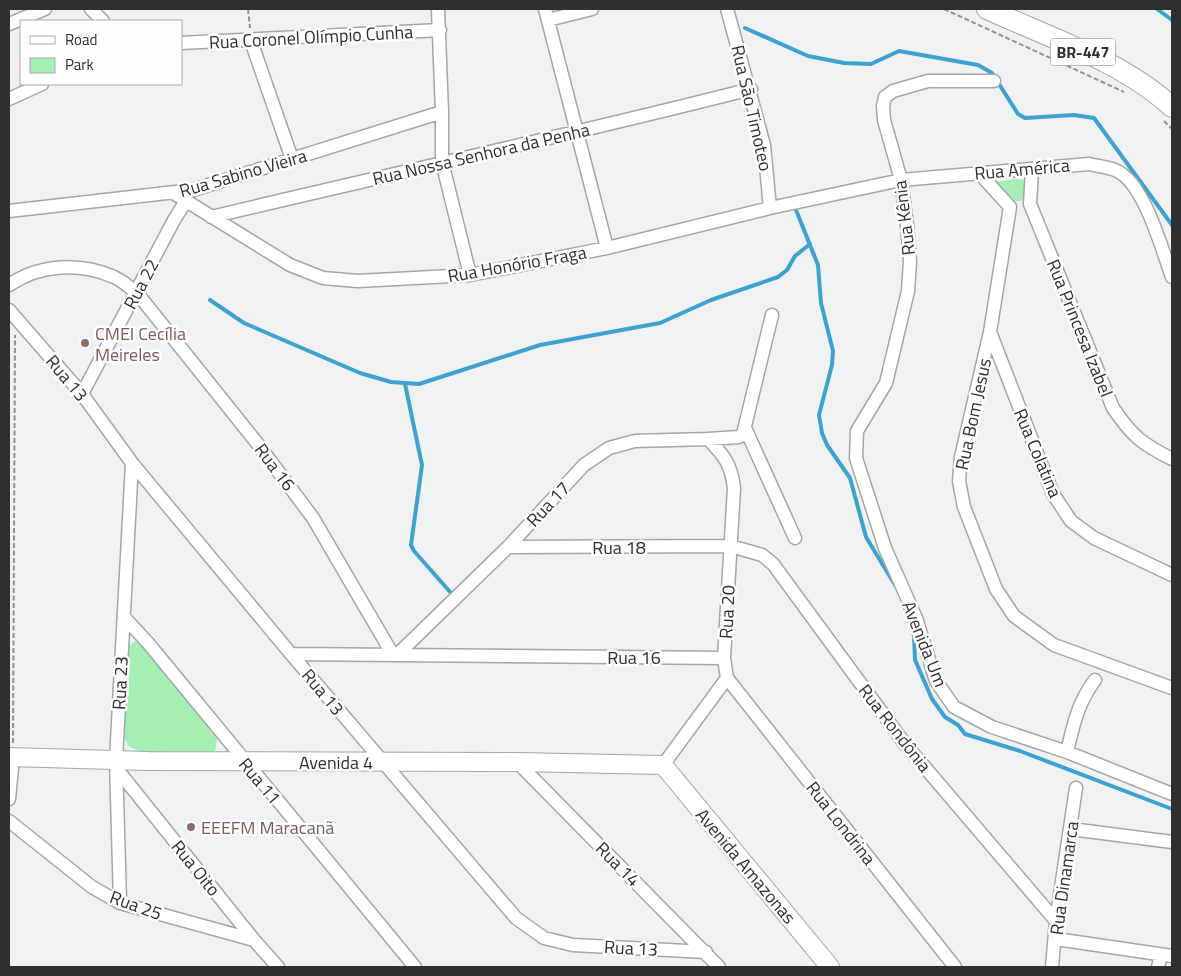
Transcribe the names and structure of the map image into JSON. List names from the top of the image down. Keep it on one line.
{"streets":{"main road":["BR-447"],"street":["Rua Coronel Olímpio Cunha","Rua São Timoteo","Rua Nossa Senhora da Penha","Rua América","Rua Sabino Vieira","Rua Kênia","Rua Honório Fraga","Rua 22","Rua Princesa Izabel","Rua 13","Rua Bom Jesus","Rua Colatina","Rua 16","Rua 17","Rua 18","Rua 20","Avenida Um","Rua 23","Rua Rondônia","Avenida 4","Rua 11","Rua Londrina","Rua 14","Avenida Amazonas","Rua Oito","Rua Dinamarca","Rua 25"]},"crossings":[["Rua São Timoteo","Rua Nossa Senhora da Penha"],["Rua São Timoteo","Rua Honório Fraga"],["Rua Nossa Senhora da Penha","Rua Honório Fraga"],["Rua América","Rua Kênia"],["Rua América","Rua Honório Fraga"],["Rua América","Rua Princesa Izabel"],["Rua Sabino Vieira","Rua Honório Fraga"],["Rua Kênia","Avenida Um"],["Rua Honório Fraga","Rua 22"],["Rua 22","Rua 13"],["Rua 22","Rua 16"],["Rua 13","Rua 16"],["Rua 13","Rua 23"],["Rua 13","Avenida 4"],["Rua 13","Rua 14"],["Rua Bom Jesus","Rua Colatina"],["Rua 16","Rua 17"],["Rua 16","Rua 20"],["Rua 17","Rua 18"],["Rua 17","Rua 20"],["Rua 18","Rua 20"],["Rua 18","Rua Rondônia"],["Rua 20","Rua Rondônia"],["Rua 20","Rua Londrina"],["Rua 23","Avenida 4"],["Rua 23","Rua 11"],["Rua 23","Rua Oito"],["Rua 23","Rua 25"],["Rua Rondônia","Rua Dinamarca"],["Avenida 4","Rua 11"],["Avenida 4","Rua 14"],["Avenida 4","Avenida Amazonas"],["Avenida 4","Rua Oito"],["Rua Oito","Rua 25"]],"places":["CMEI Cecília Meireles","EEEFM Maracanã"],"legend":["Road","Park"]}
